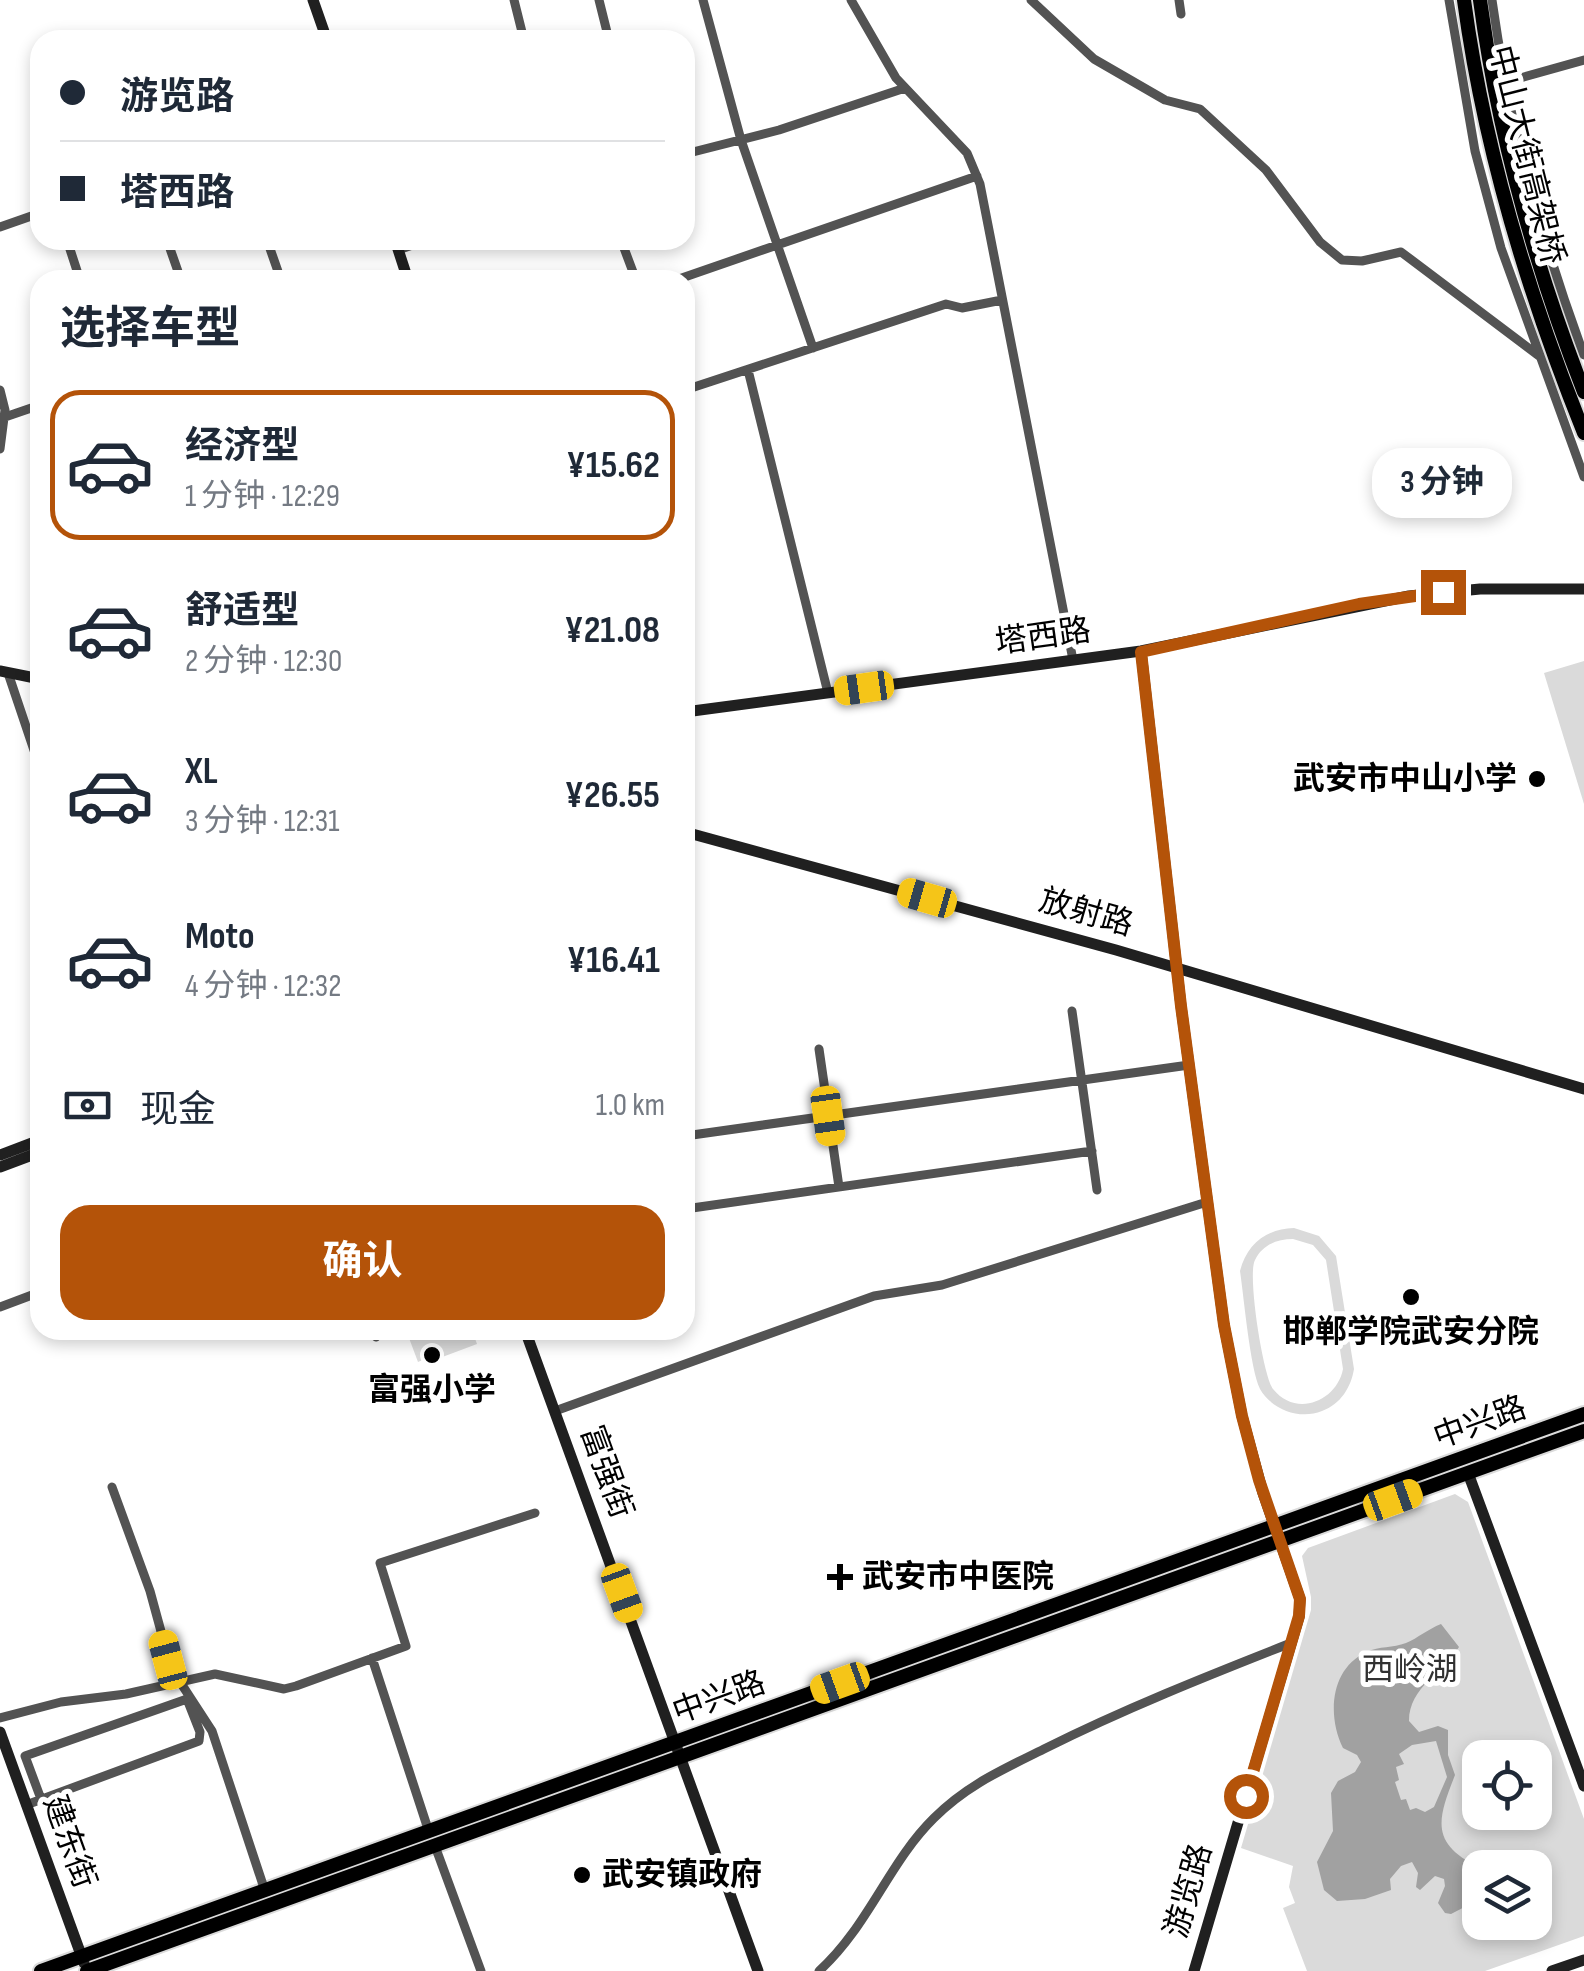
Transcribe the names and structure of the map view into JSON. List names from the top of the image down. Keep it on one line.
{"streets":{"main road":["中山大街高架桥","中兴路"],"street":["塔西路","放射路","富强街","建东街","游览路"]},"crossings":[["塔西路","游览路"],["放射路","游览路"],["中兴路","富强街"],["中兴路","建东街"],["中兴路","游览路"]],"parks":["西岭湖"],"places":{"other":["武安市中山小学","邯郸学院武安分院","富强小学","武安镇政府"],"health":["武安市中医院"]},"page":{"banner":["游览路","塔西路"],"heading":"选择车型","list":[{"name":"经济型","note":"1 分钟 · 12:29","value":"¥15.62"},{"name":"舒适型","note":"2 分钟 · 12:30","value":"¥21.08"},{"name":"XL","note":"3 分钟 · 12:31","value":"¥26.55"},{"name":"Moto","note":"4 分钟 · 12:32","value":"¥16.41"}],"bubble":"3 分钟","pay":["现金","1.0 km"],"buttons":"确认"}}
